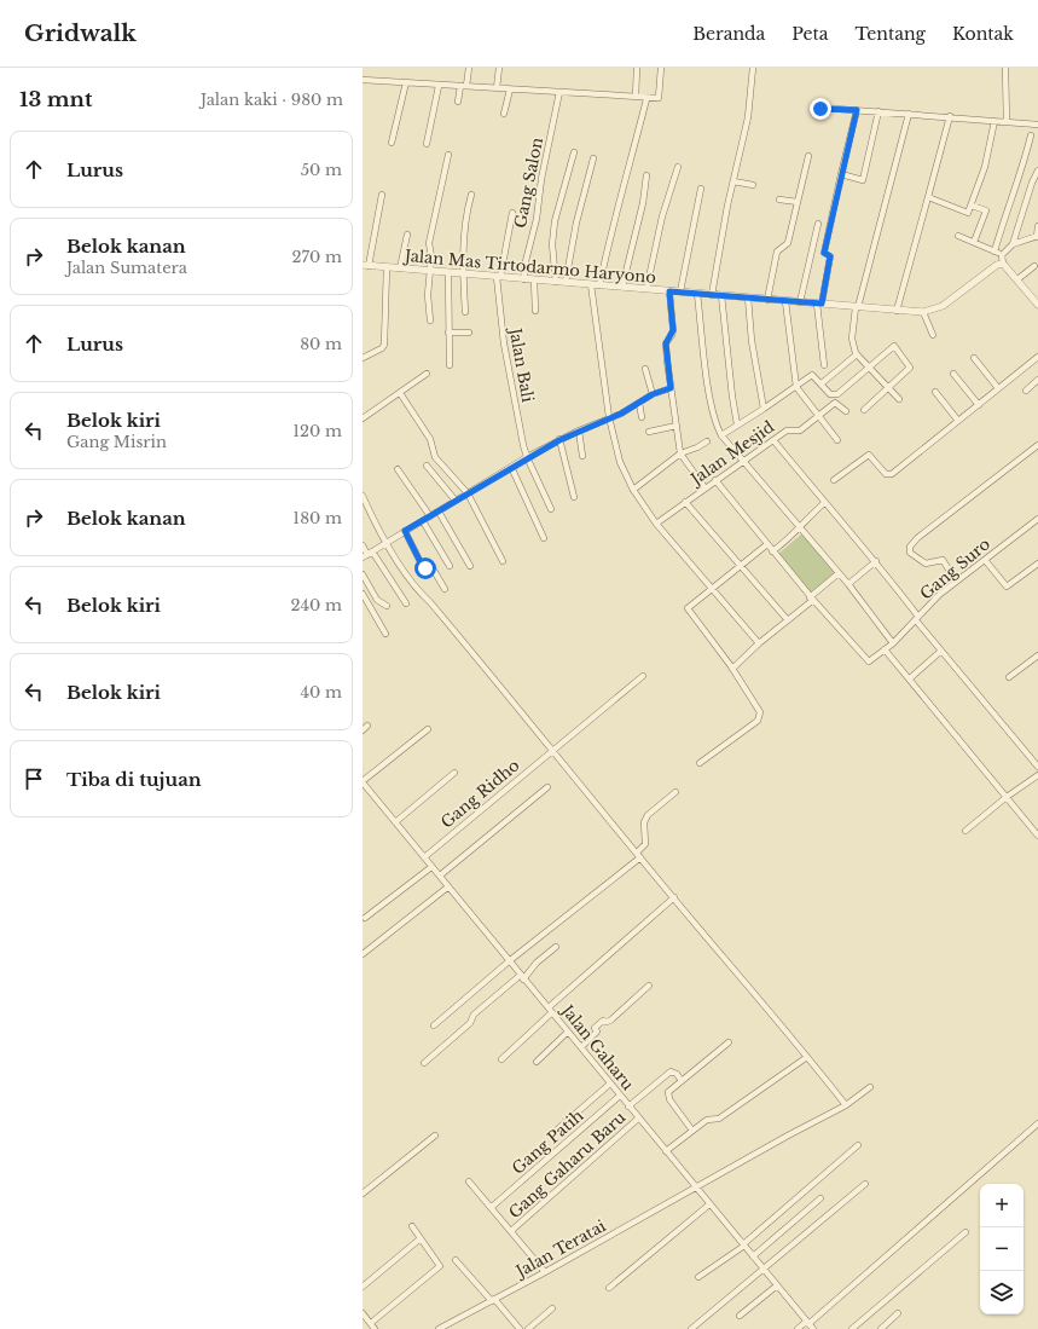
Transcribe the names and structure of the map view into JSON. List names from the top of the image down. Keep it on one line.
{"streets":{"street":["Gang Salon","Jalan Mas Tirtodarmo Haryono","Jalan Bali","Jalan Mesjid","Gang Suro","Gang Ridho","Jalan Gaharu","Gang Patih","Gang Gaharu Baru","Jalan Teratai"]},"crossings":[["Gang Salon","Jalan Mas Tirtodarmo Haryono"],["Jalan Mas Tirtodarmo Haryono","Jalan Bali"],["Gang Ridho","Jalan Gaharu"],["Jalan Gaharu","Gang Patih"],["Jalan Gaharu","Gang Gaharu Baru"],["Jalan Gaharu","Jalan Teratai"]],"page":{"header":"Gridwalk","nav":["Beranda","Peta","Tentang","Kontak"],"heading":["13 mnt","Jalan kaki · 980 m"],"list":[["Lurus","50 m"],["Belok kanan","Jalan Sumatera","270 m"],["Lurus","80 m"],["Belok kiri","Gang Misrin","120 m"],["Belok kanan","180 m"],["Belok kiri","240 m"],["Belok kiri","40 m"],"Tiba di tujuan"],"map_buttons":["+","−"]}}
